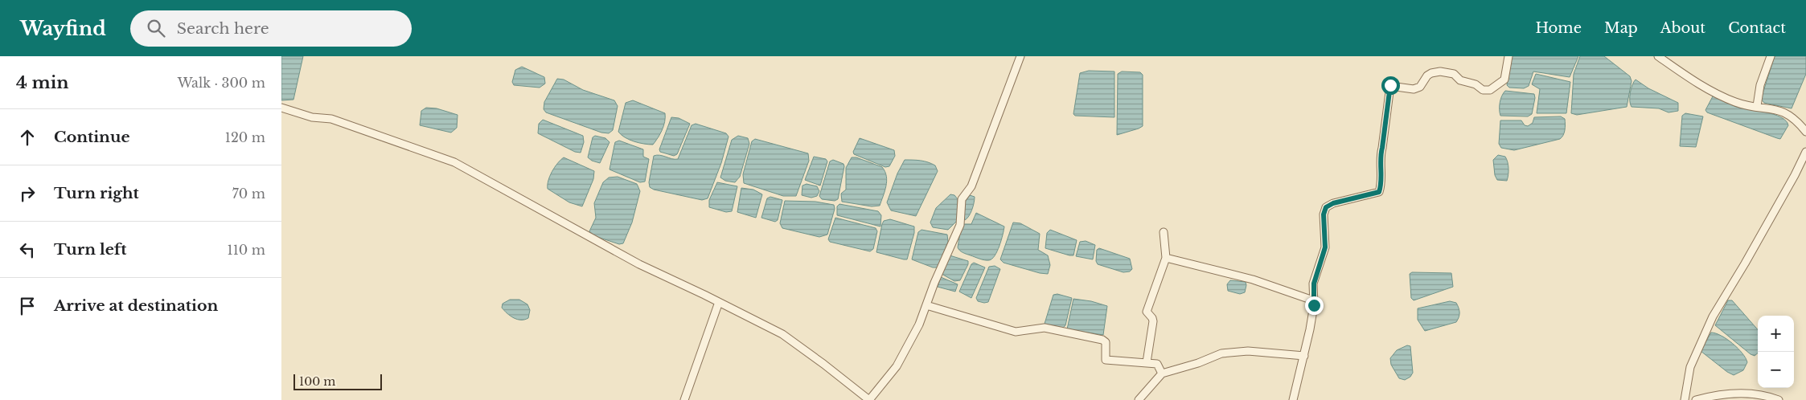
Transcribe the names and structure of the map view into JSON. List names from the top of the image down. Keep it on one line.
{"scale_bar":"100 m","page":{"header":"Wayfind","search":"Search here","nav":["Home","Map","About","Contact"],"heading":["4 min","Walk · 300 m"],"list":[["Continue","120 m"],["Turn right","70 m"],["Turn left","110 m"],"Arrive at destination"],"map_buttons":["+","−"],"scale":"100 m"}}
